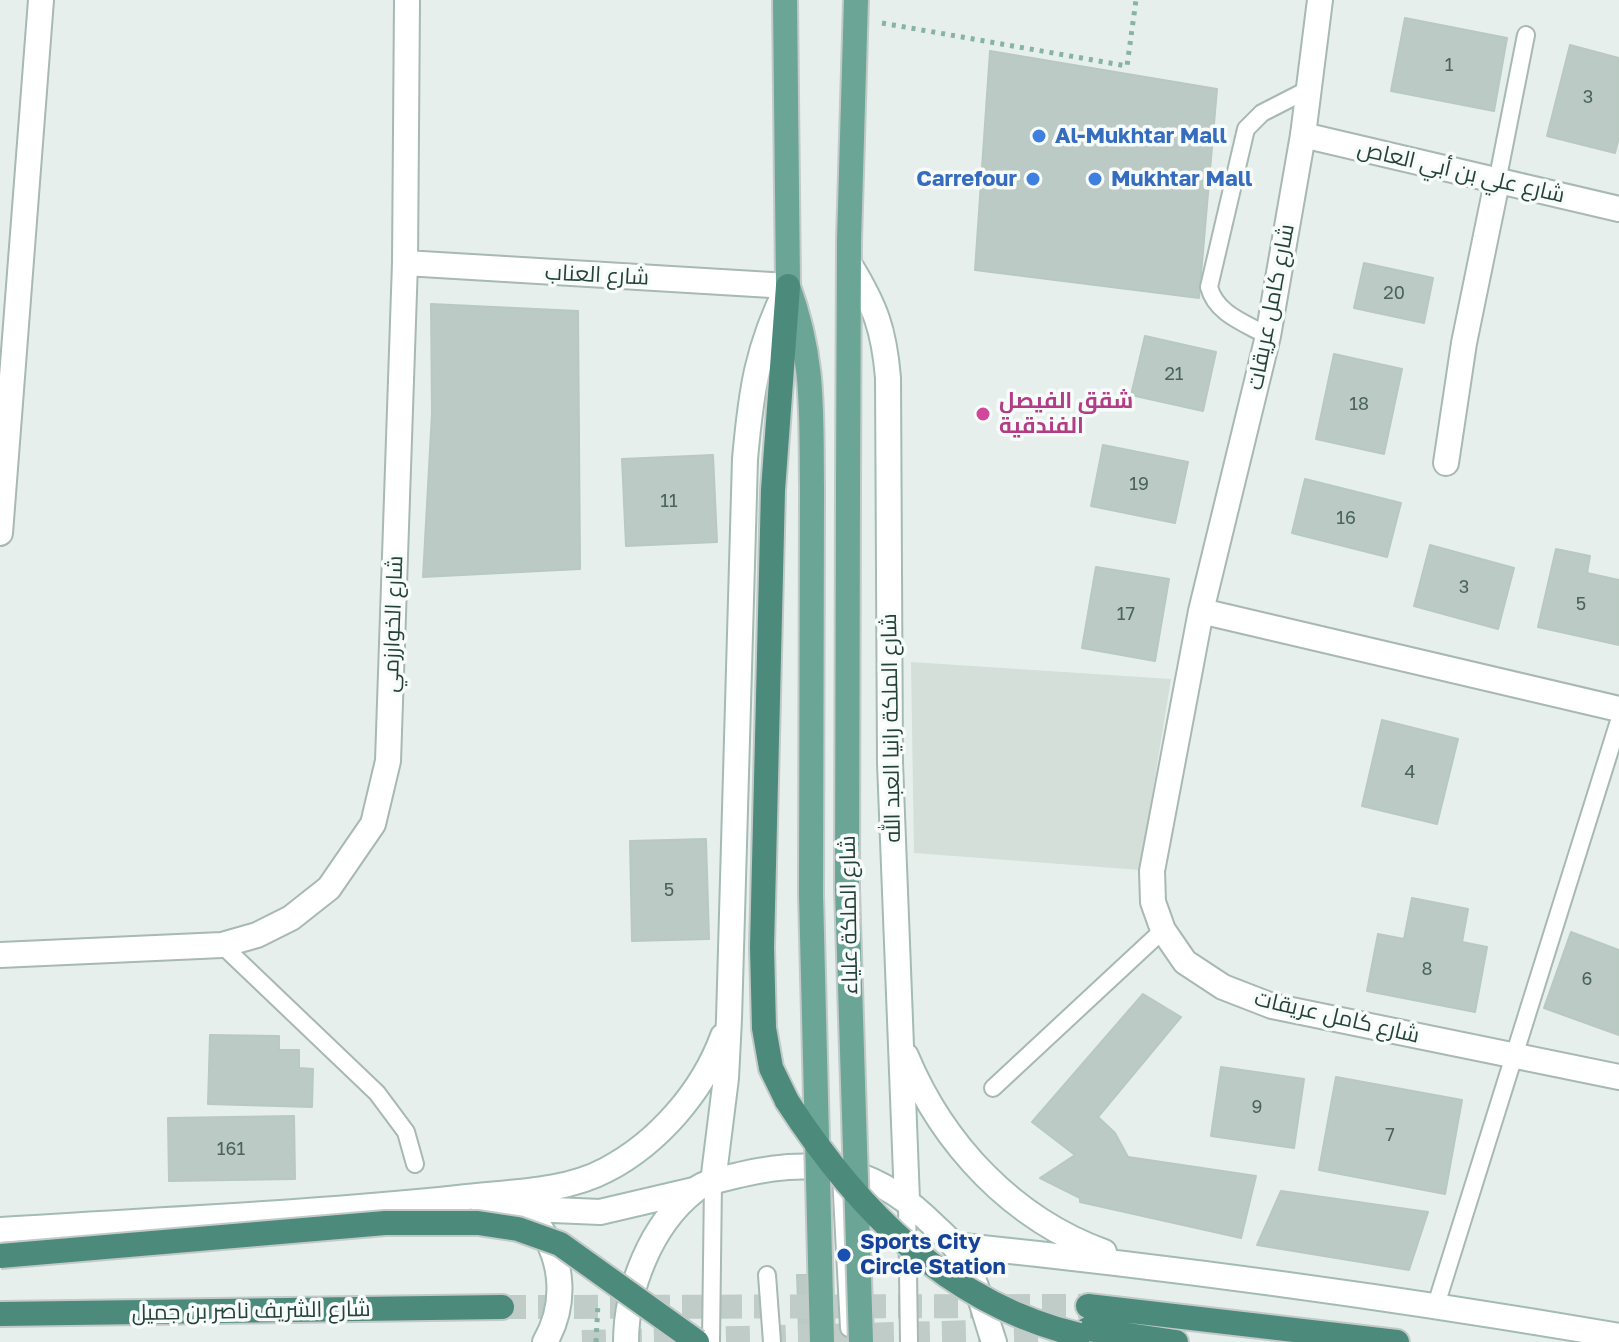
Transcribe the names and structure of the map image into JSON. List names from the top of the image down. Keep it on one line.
{"streets":{"highway":["شارع الشريف ناصر بن جميل"],"main road":["شارع علي بن أبي العاص","شارع العناب","شارع كامل عريقات","شارع الخوارزمي","شارع الملكة رانيا العبد الله","شارع الملكة علياء"]},"crossings":[["شارع علي بن أبي العاص","شارع كامل عريقات"],["شارع العناب","شارع الخوارزمي"],["شارع العناب","شارع الملكة علياء"],["شارع الملكة رانيا العبد الله","شارع الملكة علياء"]],"places":["ِAl-Mukhtar Mall","Carrefour","Mukhtar Mall","شقق الفيصل الفندقية","Sports City Circle Station"],"house_numbers":["1","3","20","21","18","19","11","16","3","5","17","4","5","8","6","9","7","161"]}
